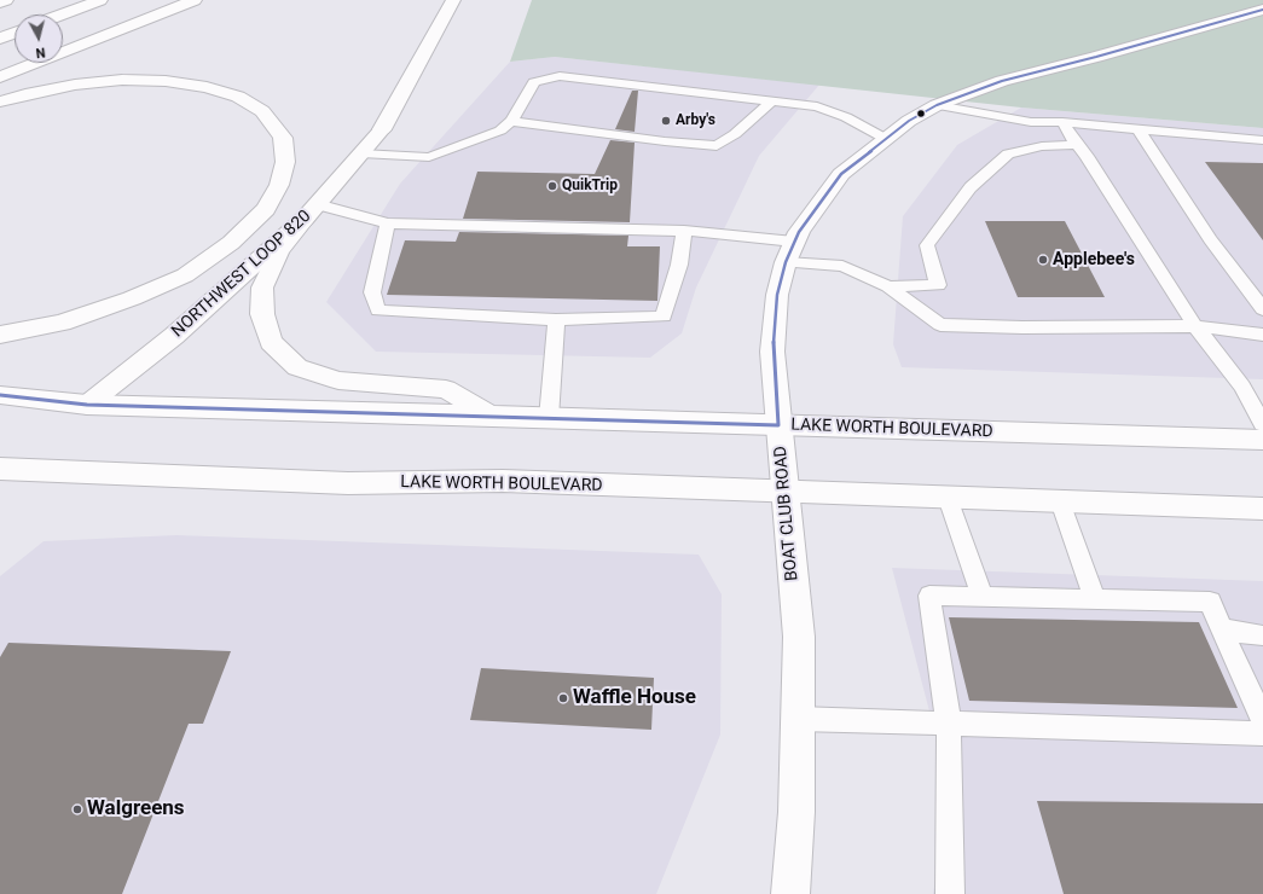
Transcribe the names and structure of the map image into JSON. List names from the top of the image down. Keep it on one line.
{"streets":{"main road":["NORTHWEST LOOP 820","LAKE WORTH BOULEVARD","BOAT CLUB ROAD"]},"crossings":[["NORTHWEST LOOP 820","LAKE WORTH BOULEVARD"],["LAKE WORTH BOULEVARD","BOAT CLUB ROAD"]],"places":["Arby's","QuikTrip","Applebee's","Waffle House","Walgreens"],"north":"bottom"}
